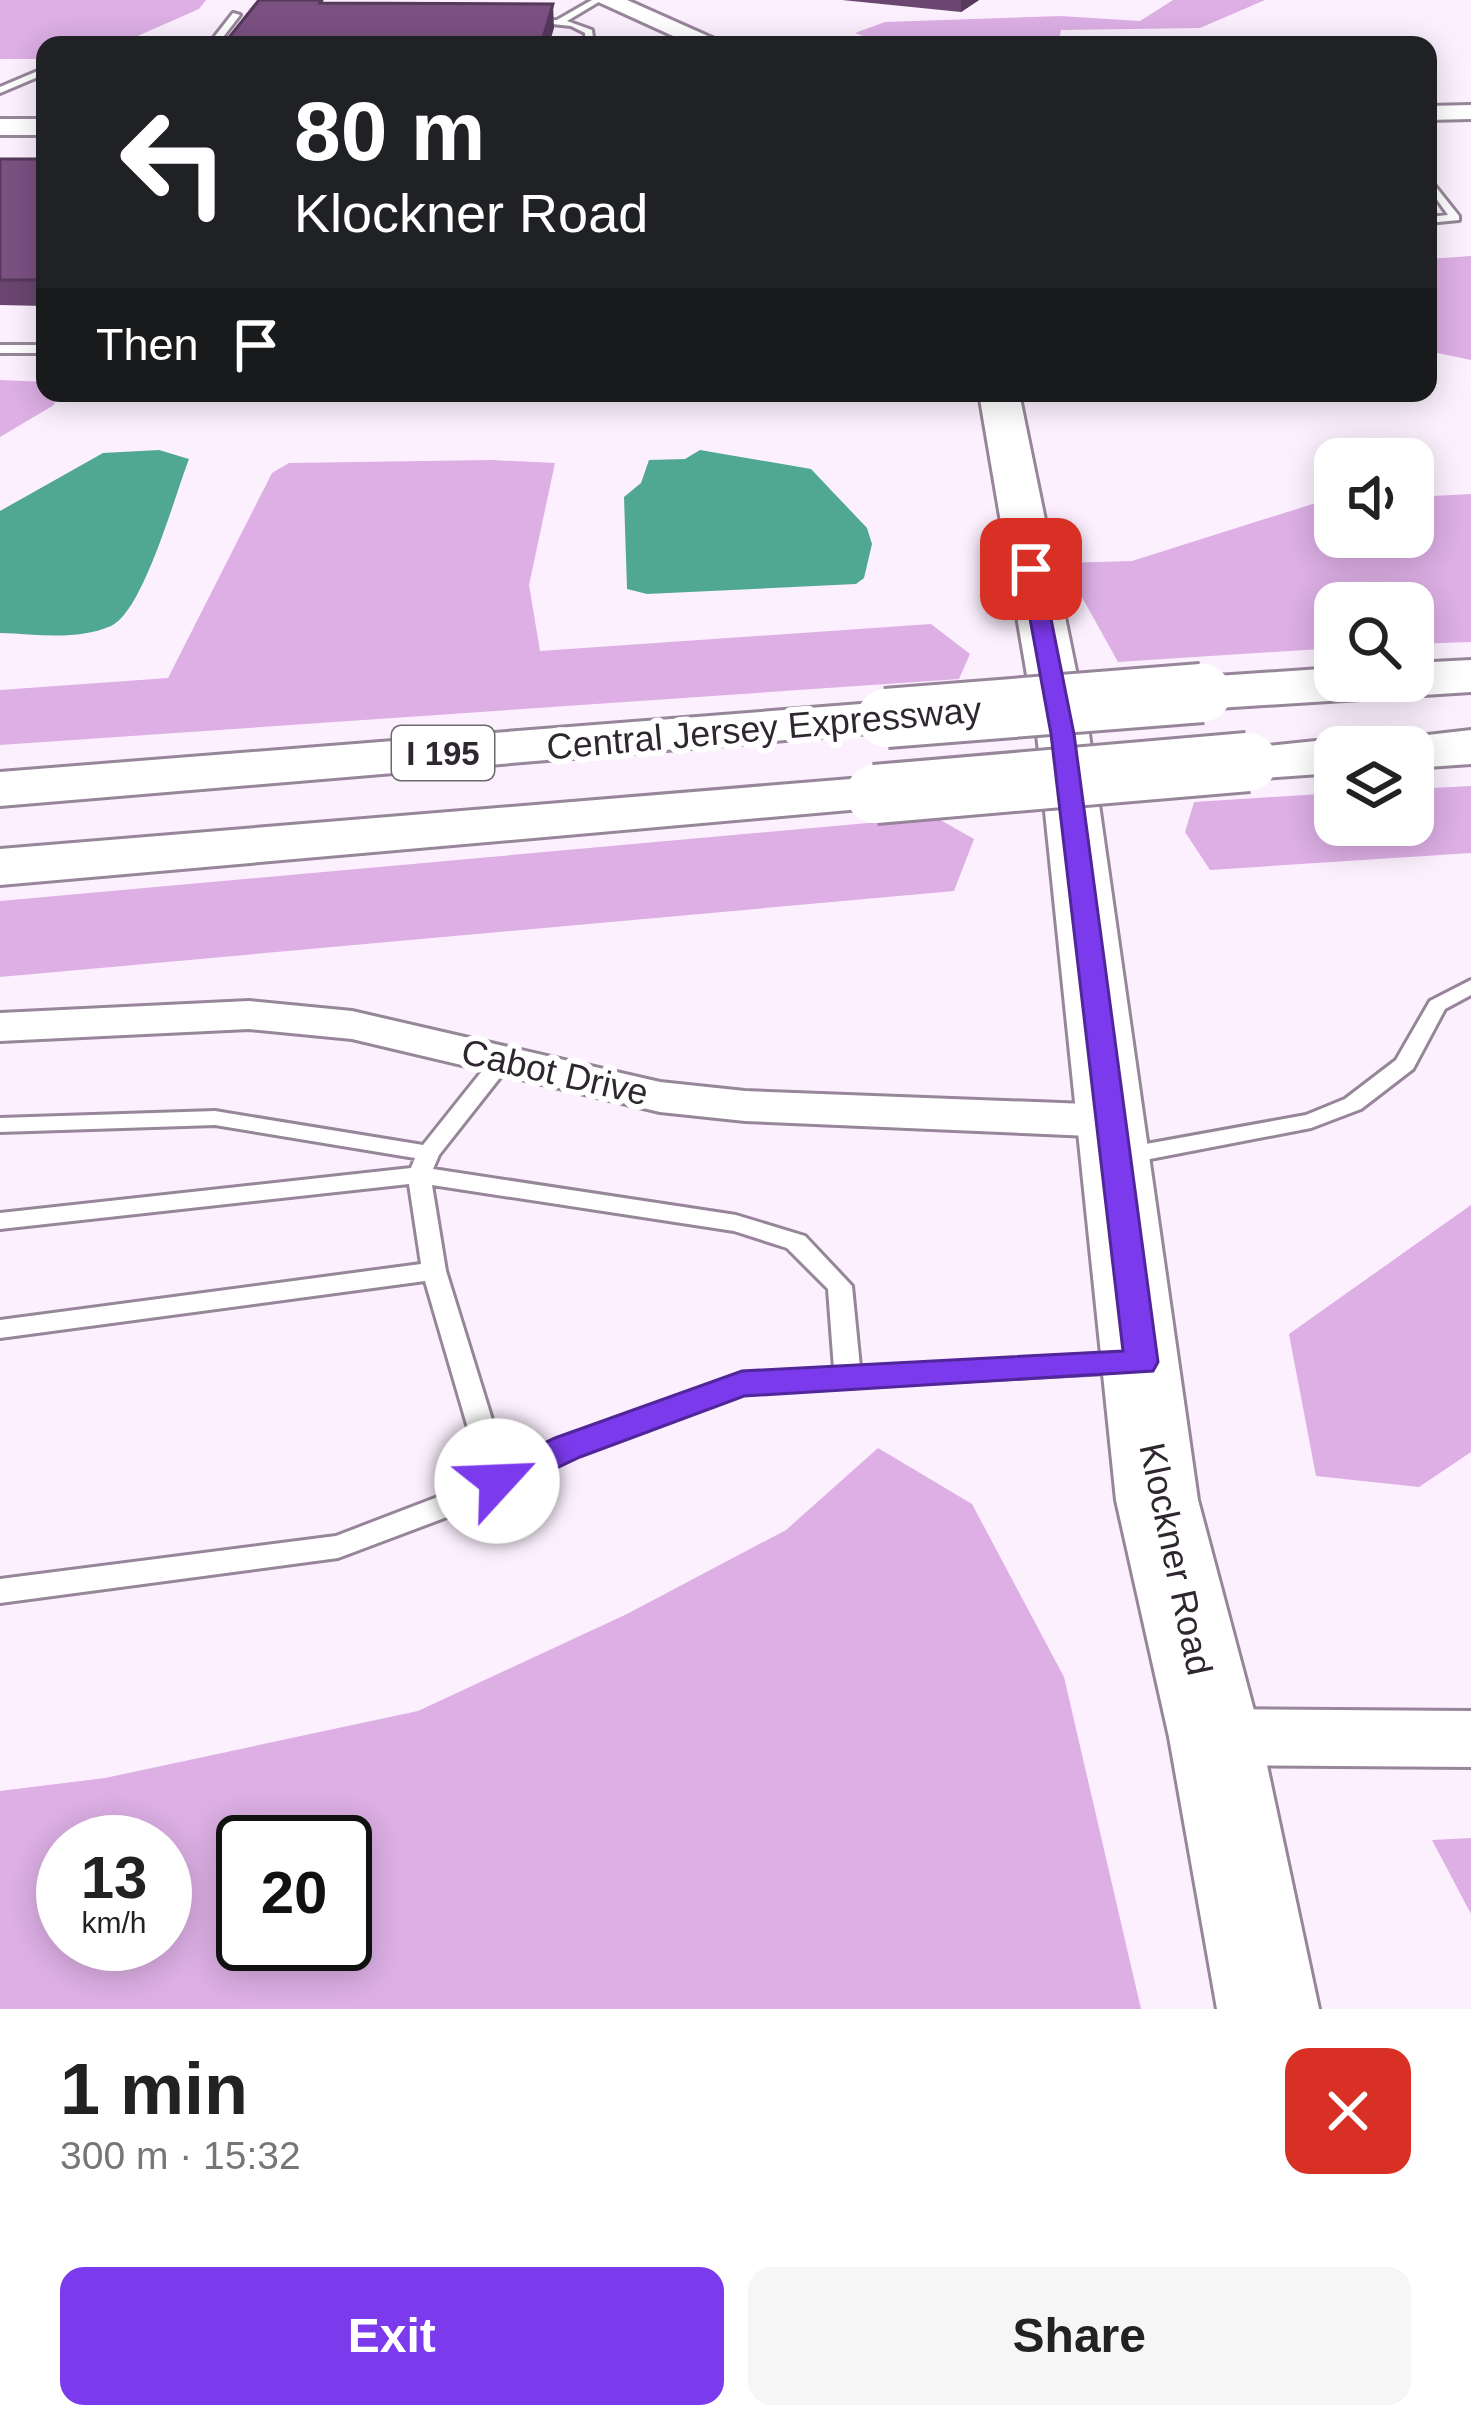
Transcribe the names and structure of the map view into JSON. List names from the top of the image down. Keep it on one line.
{"streets":{"highway":["Central Jersey Expressway","I 195"],"main road":["Klockner Road"],"street":["Cabot Drive"]},"crossings":[["Cabot Drive","Klockner Road"]],"page":{"turn":["80 m","Klockner Road"],"then":"Then","speed":"13 km/h","limit":"20","heading":["1 min","300 m · 15:32"],"buttons":["Exit","Share"]}}
